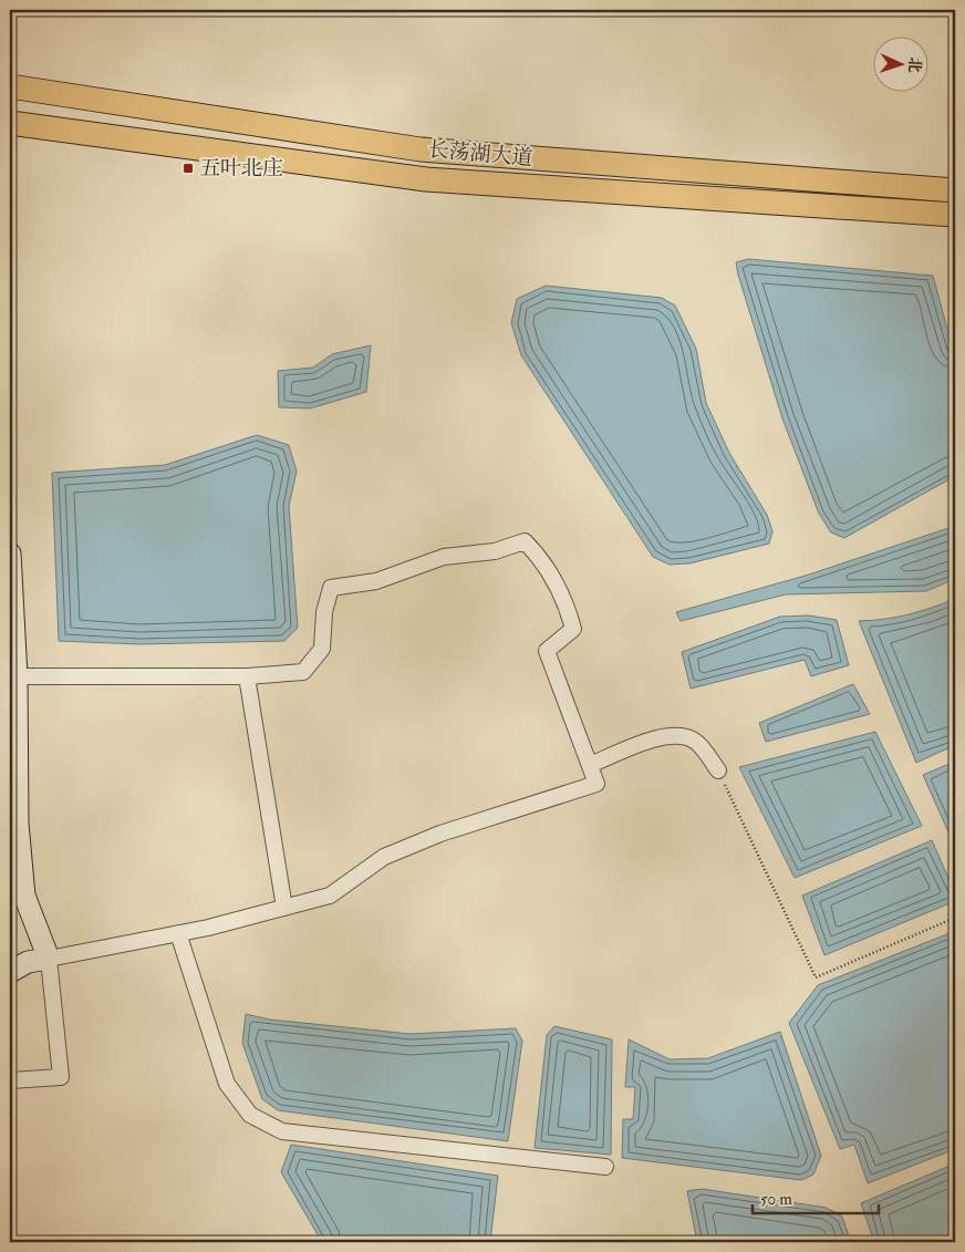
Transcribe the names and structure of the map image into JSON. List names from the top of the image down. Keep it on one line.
{"streets":{"main road":["长荡湖大道"]},"places":{"transit":["五叶北庄"]},"scale_bar":"50 m","north":"right"}
